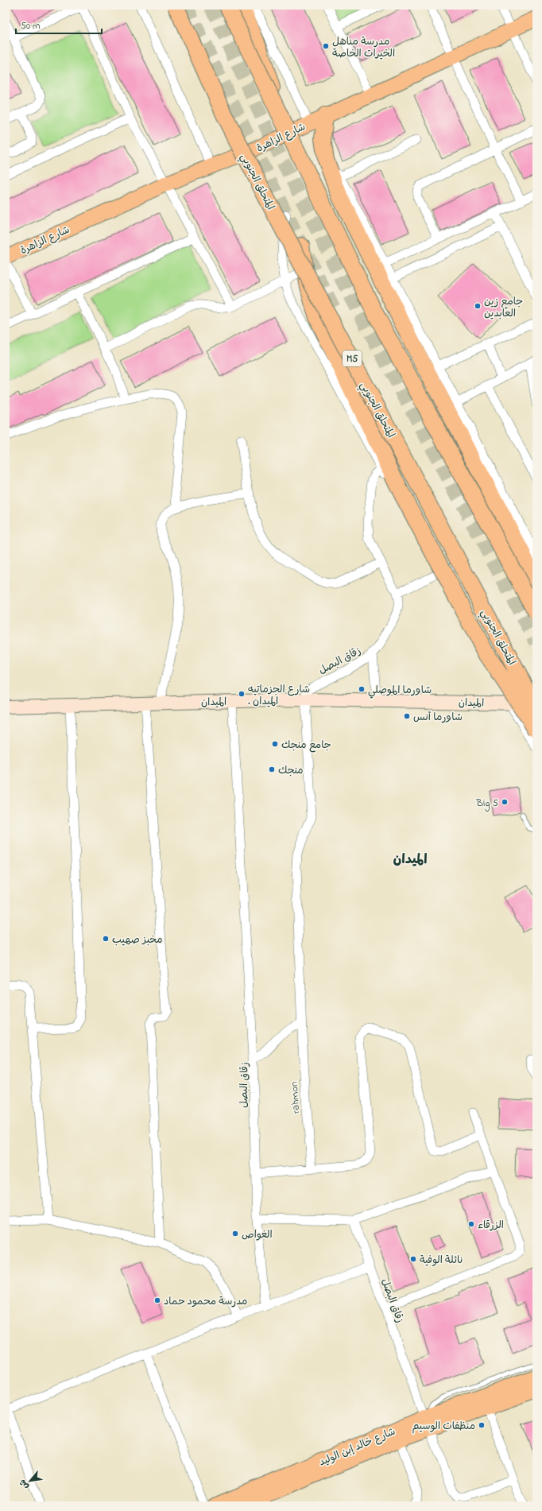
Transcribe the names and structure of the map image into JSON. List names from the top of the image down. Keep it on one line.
{"streets":{"highway":["المتحلق الجنوبي","M5"],"main road":["شارع الزاهرة","شارع خالد إبن الوليد"],"street":["زقاق البصل","الميدان","rahmon"]},"crossings":[["زقاق البصل","الميدان"],["زقاق البصل","rahmon"],["زقاق البصل","شارع خالد إبن الوليد"]],"districts":["الميدان"],"places":["مدرسة مناهل الخيرات الخاصة","جامع زين العابدين","شاورما الموصلي","شارع الجزماتيه . الميدان","شاورما أنس","جامع منجك","منجك","Big 5","مخبز صهيب","الزرقاء","الغواص","نائلة الوفية","مدرسة محمود حماد","منظفات الوسيم"],"scale_bar":"50 m","north":"bottom left"}
